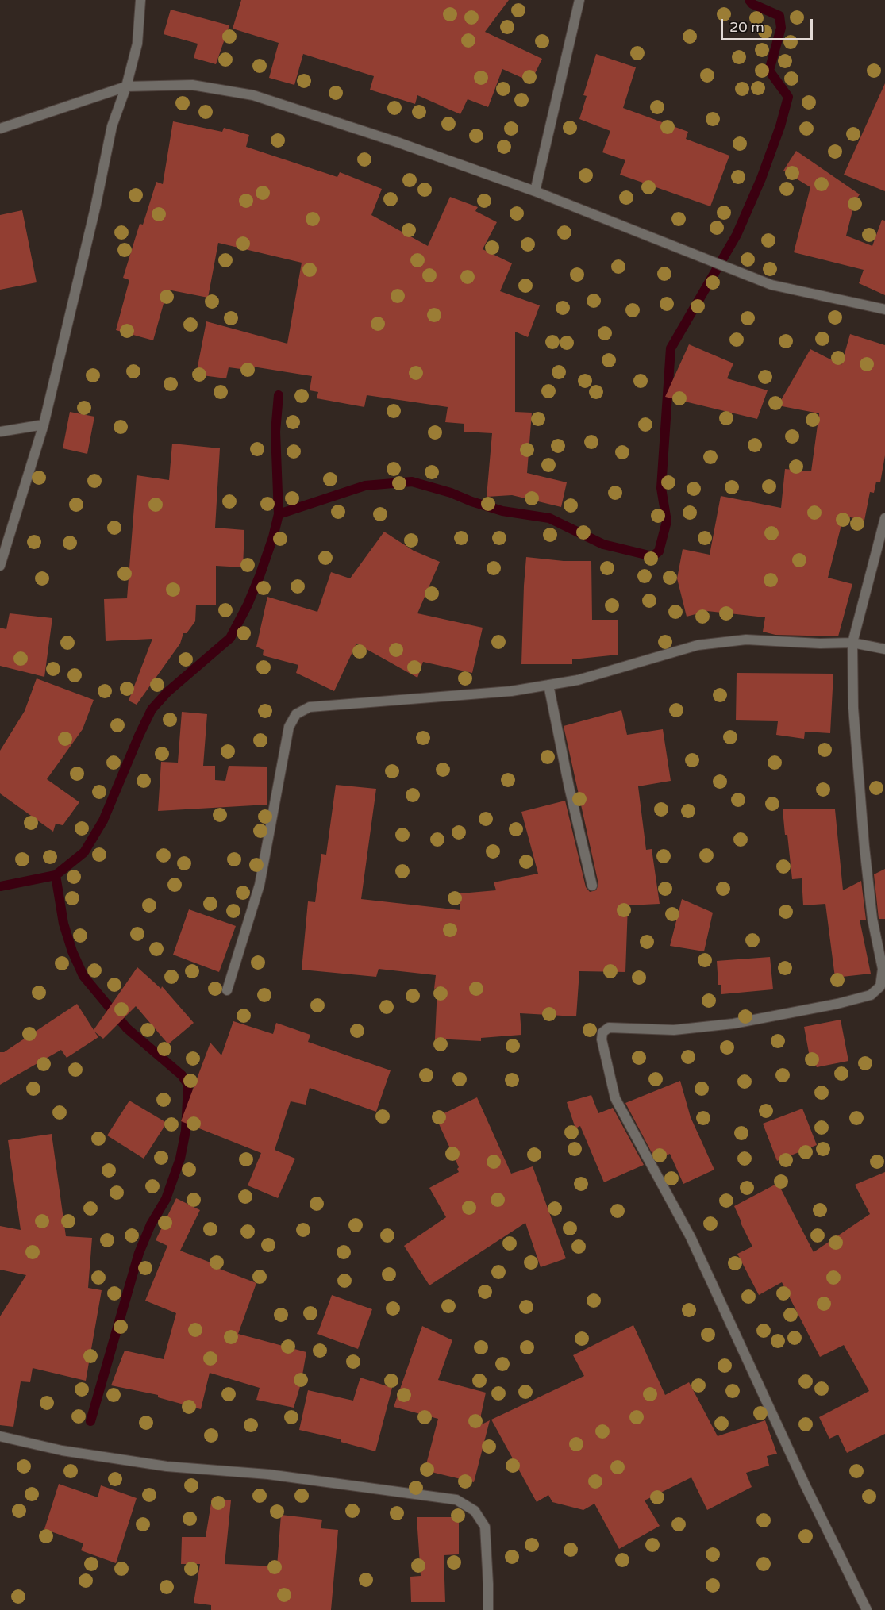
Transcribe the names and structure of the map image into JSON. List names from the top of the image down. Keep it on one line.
{"scale_bar":"20 m"}
